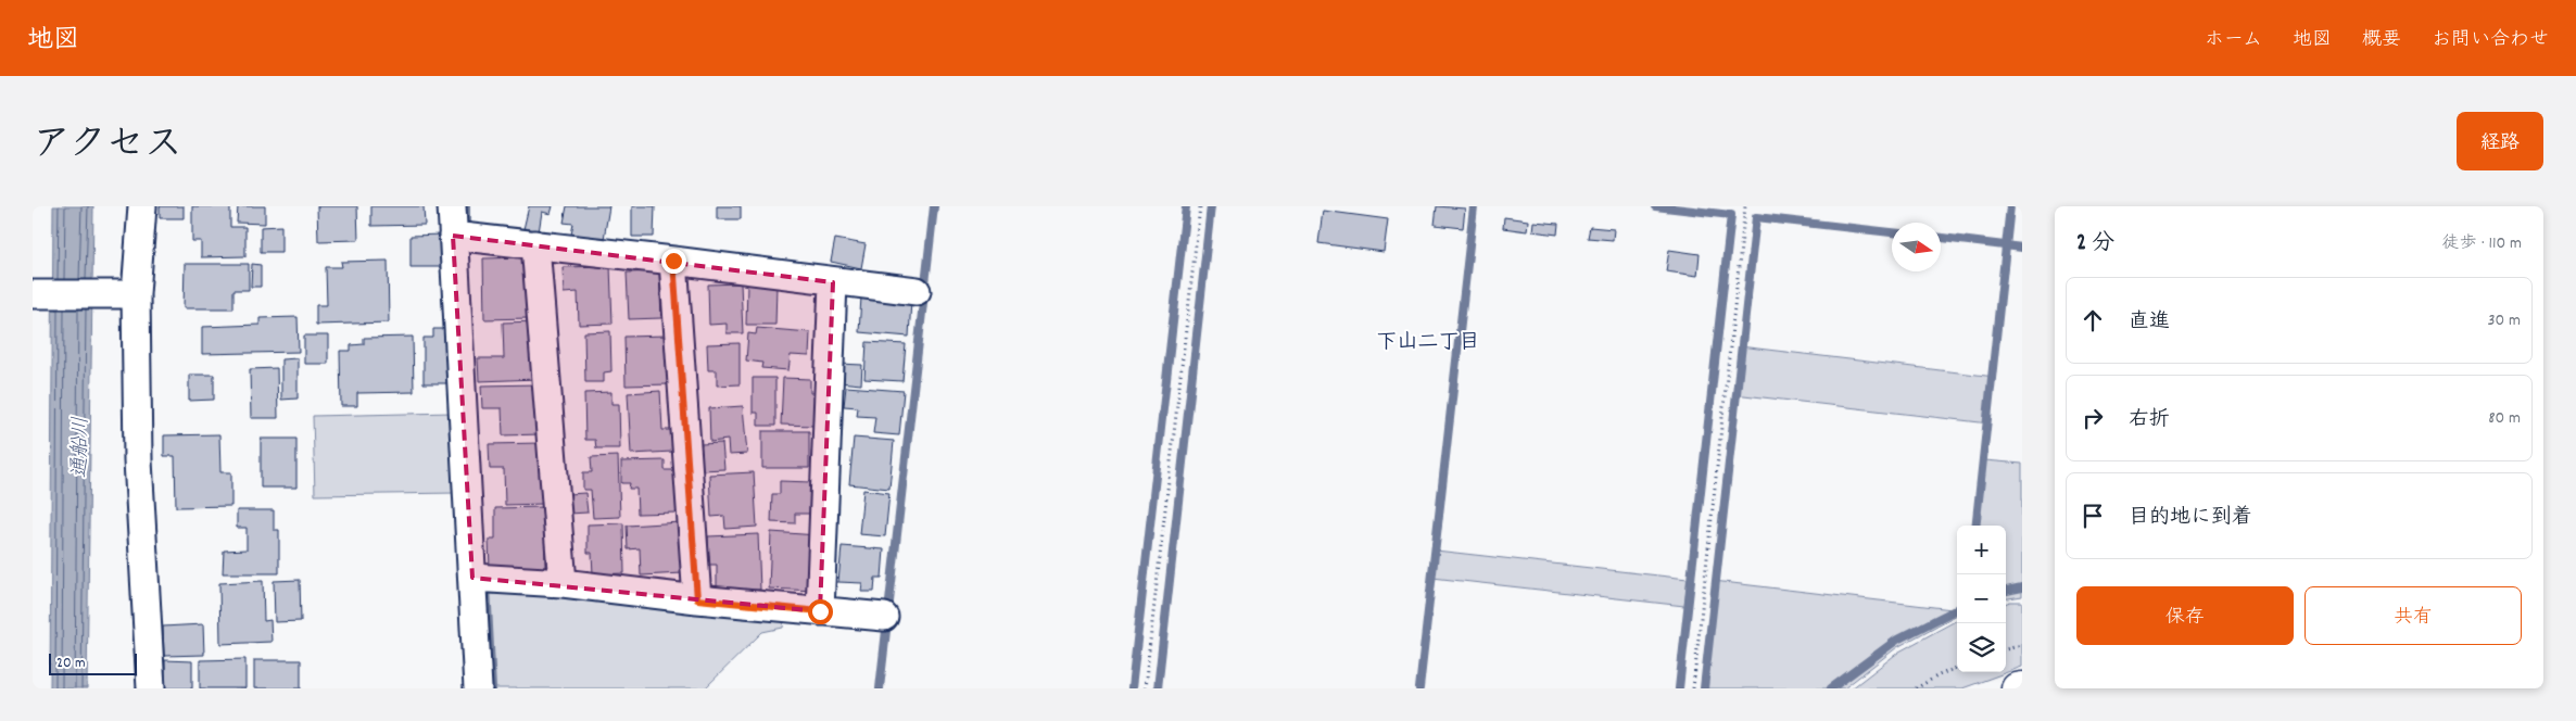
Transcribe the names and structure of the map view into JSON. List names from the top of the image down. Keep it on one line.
{"districts":["下山二丁目"],"water":["通船川"],"scale_bar":"20 m","north":"right","page":{"header":"地図","nav":["ホーム","地図","概要","お問い合わせ"],"title":"アクセス","buttons":["経路",["保存","共有"]],"heading":["2 分","徒歩 · 110 m"],"list":[["直進","30 m"],["右折","80 m"],"目的地に到着"],"map_buttons":["+","−"],"scale":"20 m"}}
